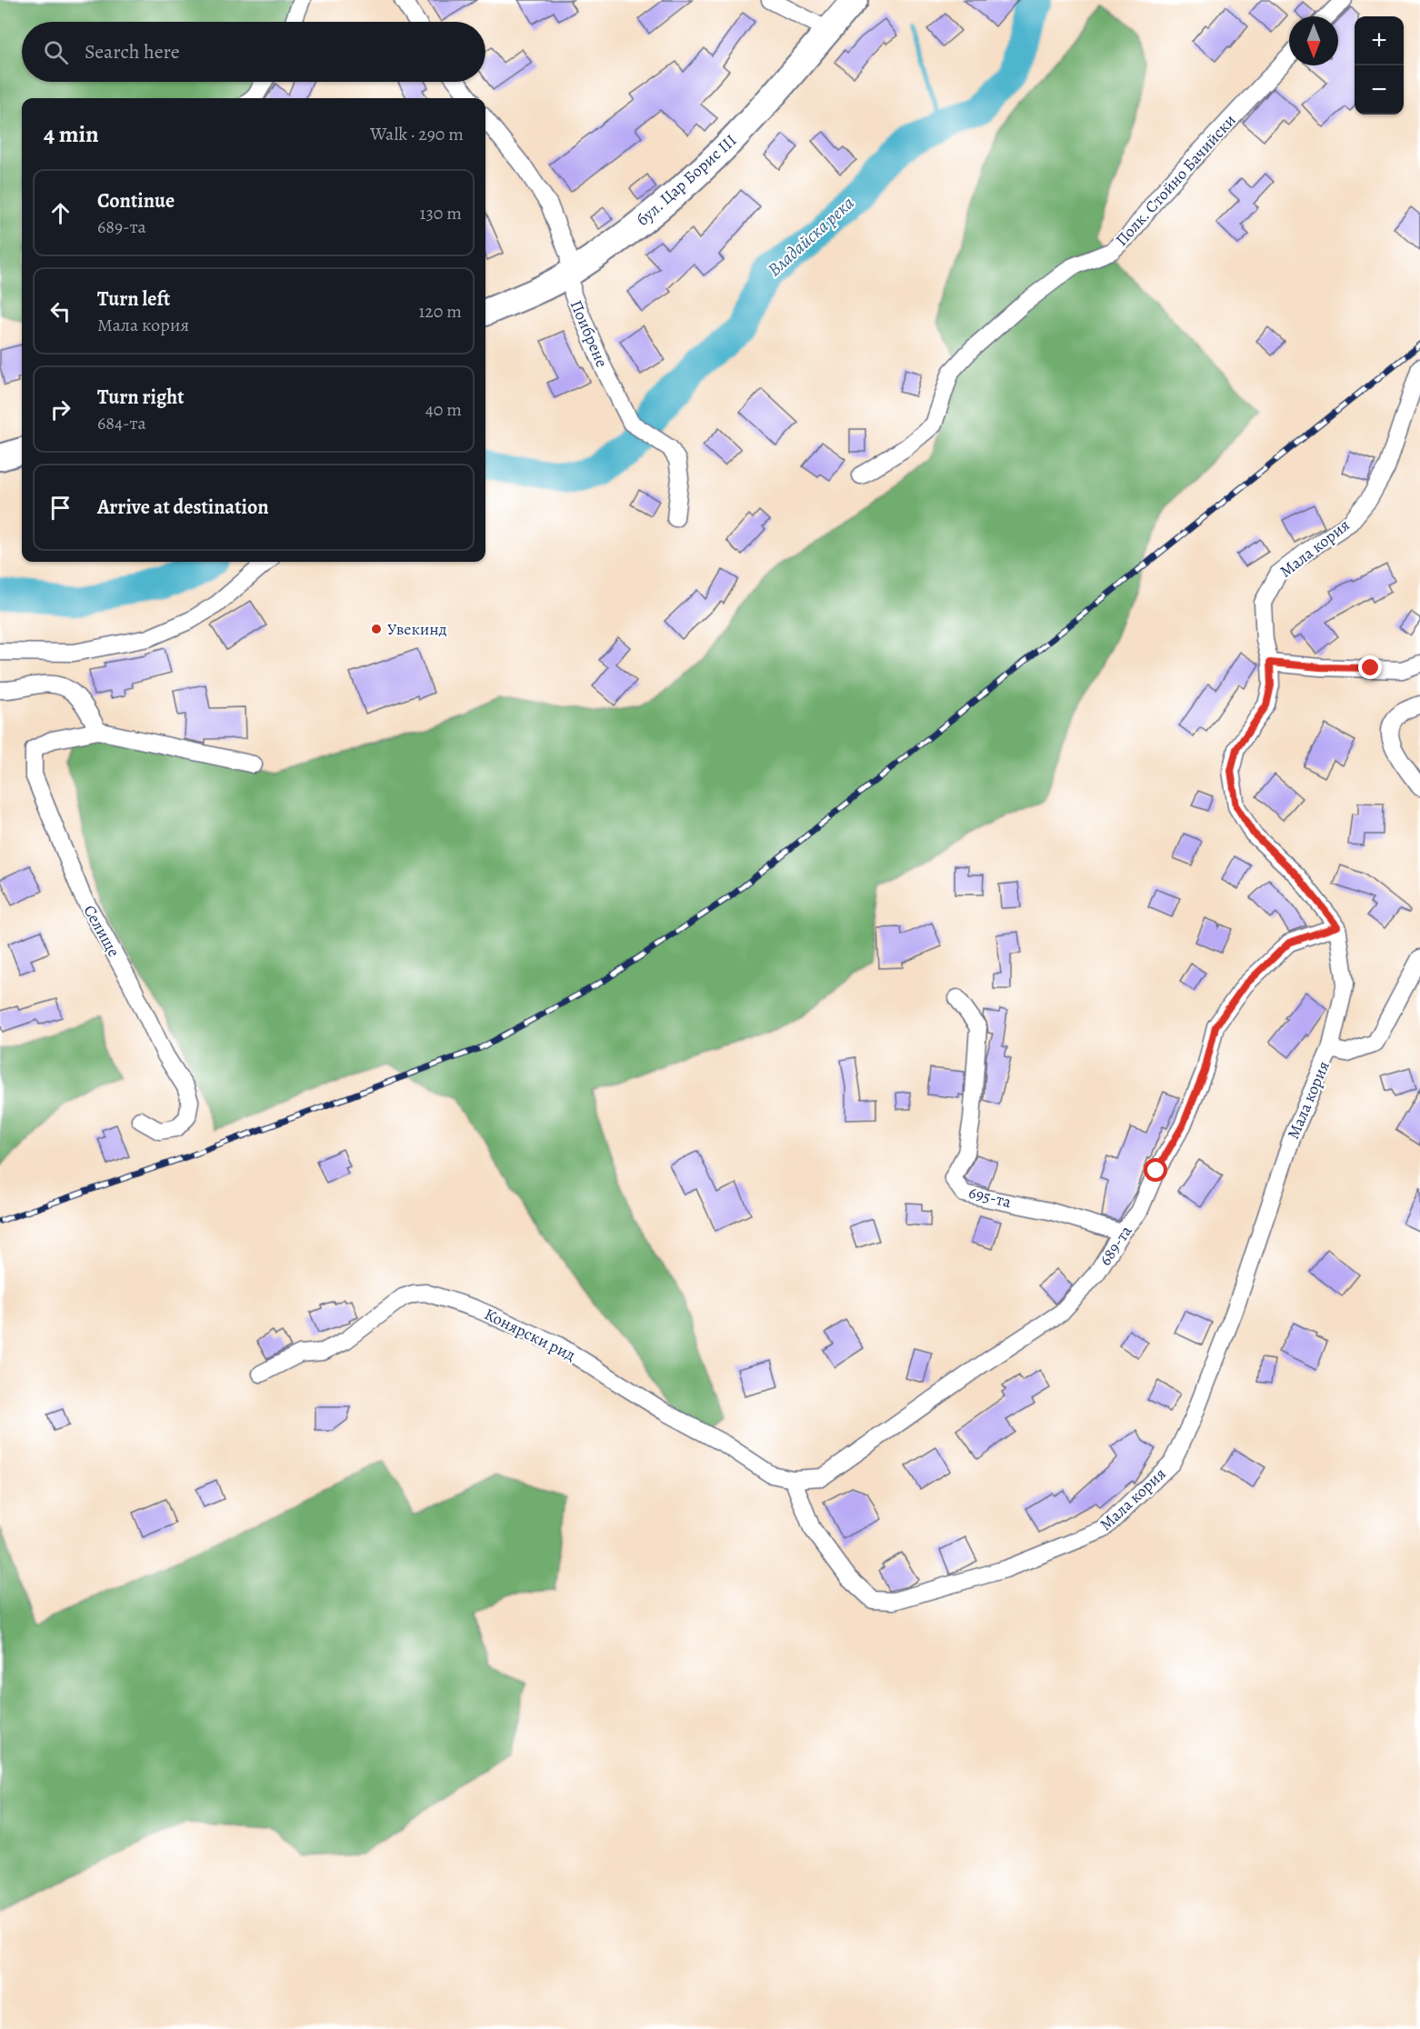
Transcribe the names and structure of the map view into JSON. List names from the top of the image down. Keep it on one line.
{"streets":{"main road":["бул. Цар Борис III"],"street":["Полк. Стойно Бачийски","Поибрене","Мала кория","Селище","695-та","689-та","Конярски рид"]},"crossings":[["бул. Цар Борис III","Поибрене"],["Мала кория","689-та"],["Мала кория","Конярски рид"],["695-та","689-та"],["689-та","Конярски рид"]],"water":["Владайска река"],"places":["Увекинд"],"north":"bottom","page":{"map_buttons":["+","−"],"search":"Search here","heading":["4 min","Walk · 290 m"],"list":[["Continue","689-та","130 m"],["Turn left","Мала кория","120 m"],["Turn right","684-та","40 m"],"Arrive at destination"]}}
